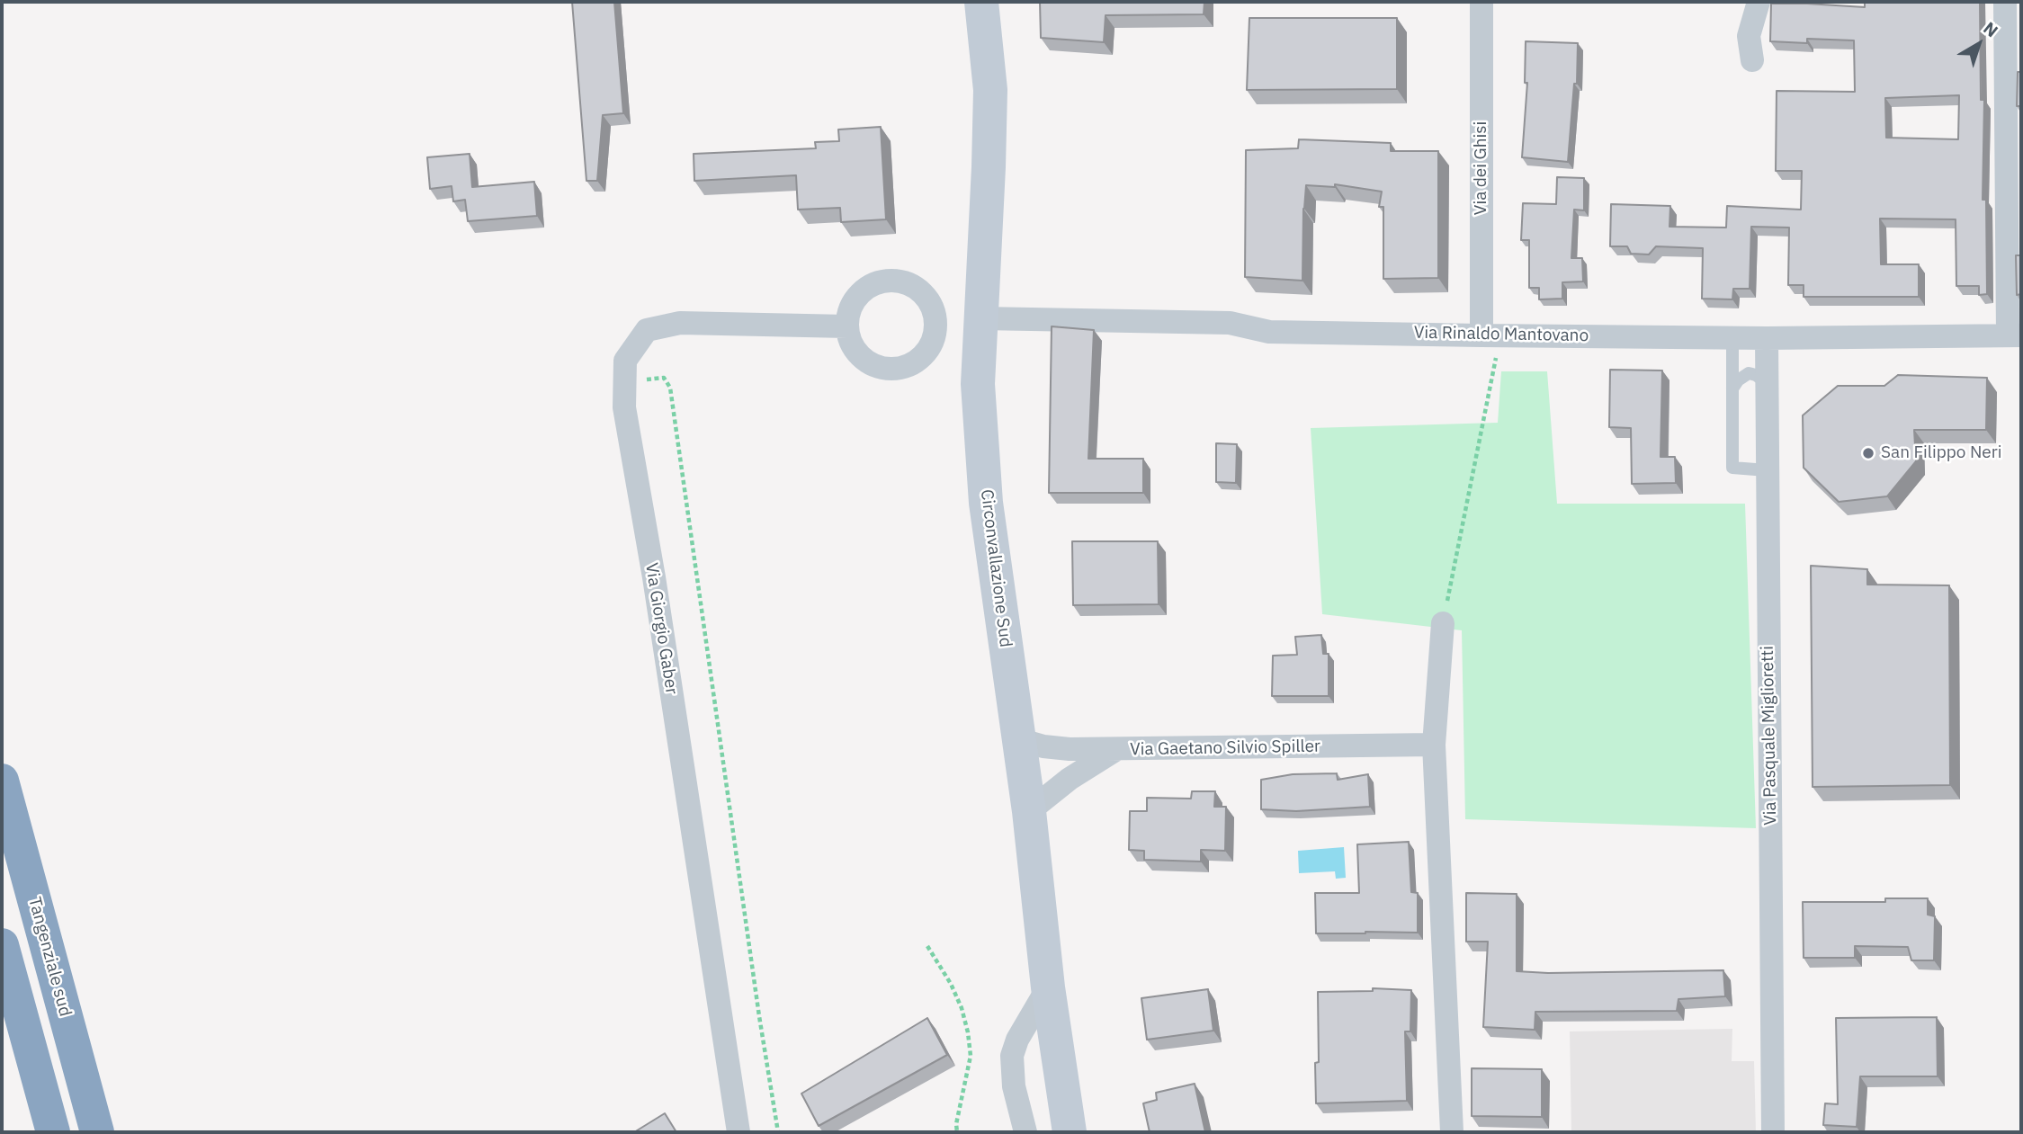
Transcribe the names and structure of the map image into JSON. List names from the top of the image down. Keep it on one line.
{"streets":{"highway":["Tangenziale sud"],"main road":["Circonvallazione Sud"],"street":["Via dei Ghisi","Via Rinaldo Mantovano","Via Giorgio Gaber","Via Pasquale Miglioretti","Via Gaetano Silvio Spiller"]},"crossings":[["Via dei Ghisi","Via Rinaldo Mantovano"],["Via Rinaldo Mantovano","Circonvallazione Sud"],["Via Rinaldo Mantovano","Via Pasquale Miglioretti"],["Circonvallazione Sud","Via Gaetano Silvio Spiller"]],"places":["San Filippo Neri"],"north":"top right"}
